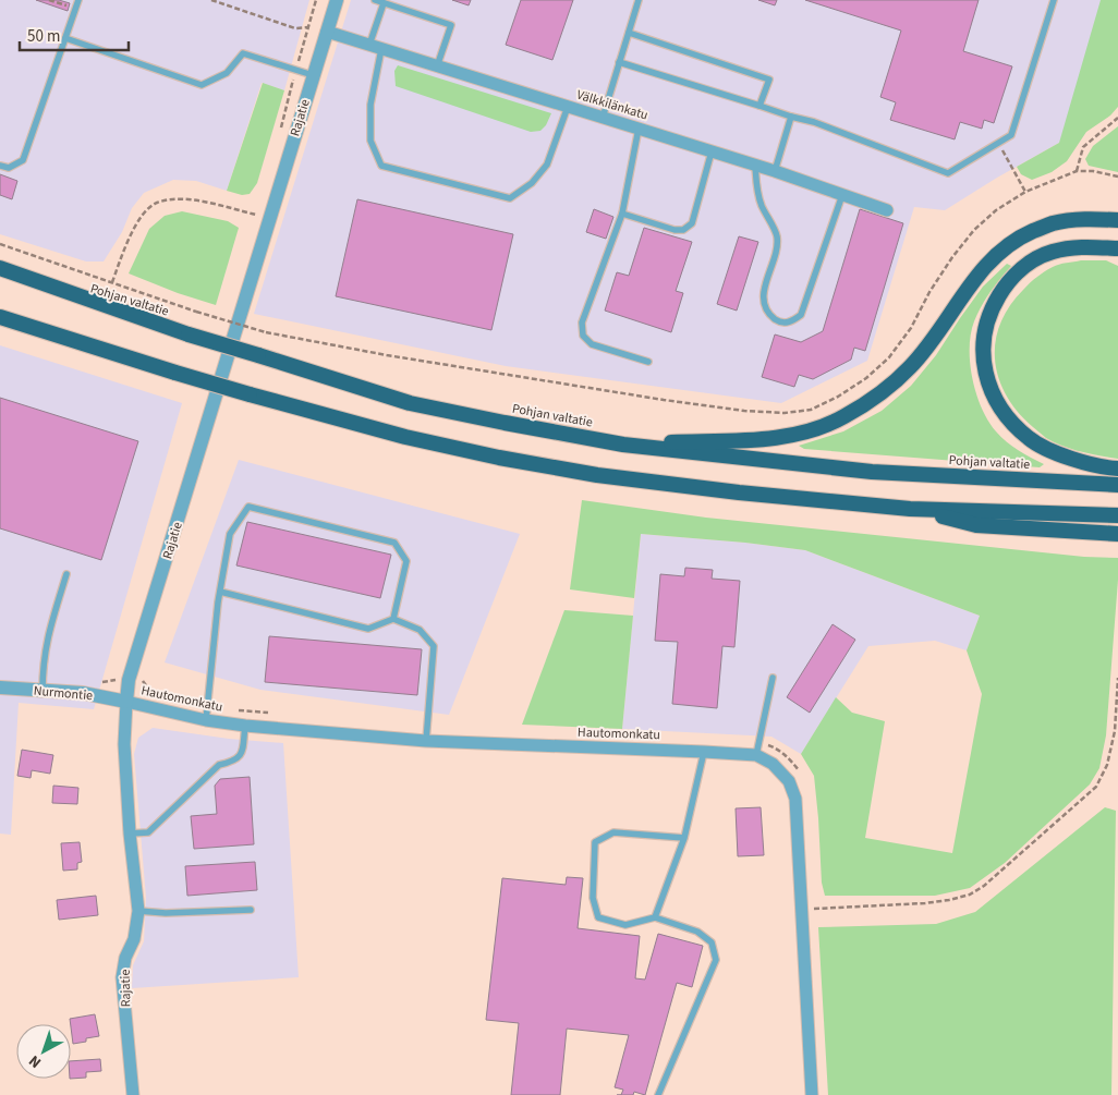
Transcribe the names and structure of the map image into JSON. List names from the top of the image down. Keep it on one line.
{"streets":{"highway":["Pohjan valtatie"],"street":["Välkkilänkatu","Rajatie","Nurmontie","Hautomonkatu"]},"crossings":[["Välkkilänkatu","Rajatie"],["Rajatie","Nurmontie"],["Rajatie","Hautomonkatu"],["Nurmontie","Hautomonkatu"]],"scale_bar":"50 m","north":"bottom left"}
